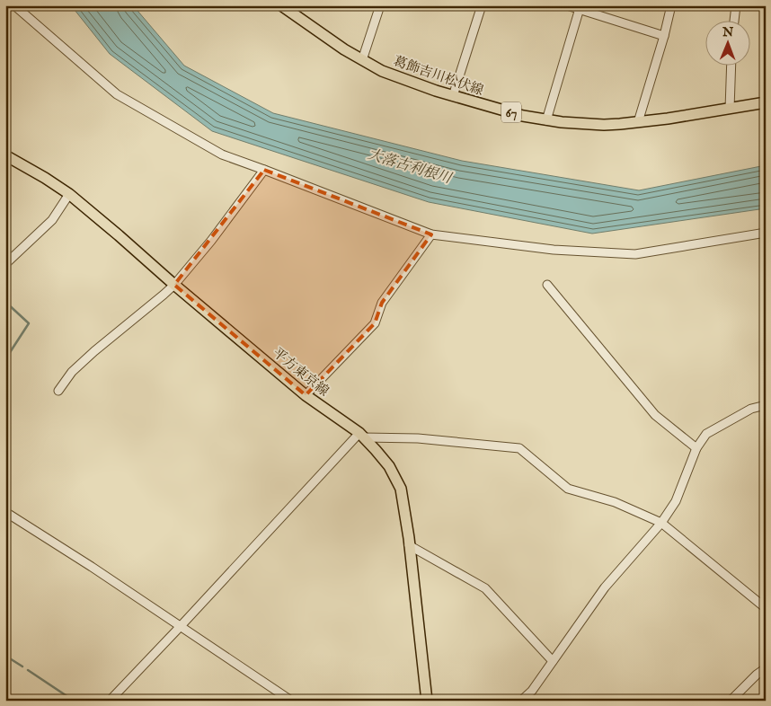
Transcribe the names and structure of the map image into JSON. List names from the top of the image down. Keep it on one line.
{"streets":{"main road":["葛飾吉川松伏線","67","平方東京線"]},"water":["大落古利根川"],"north":"top"}
